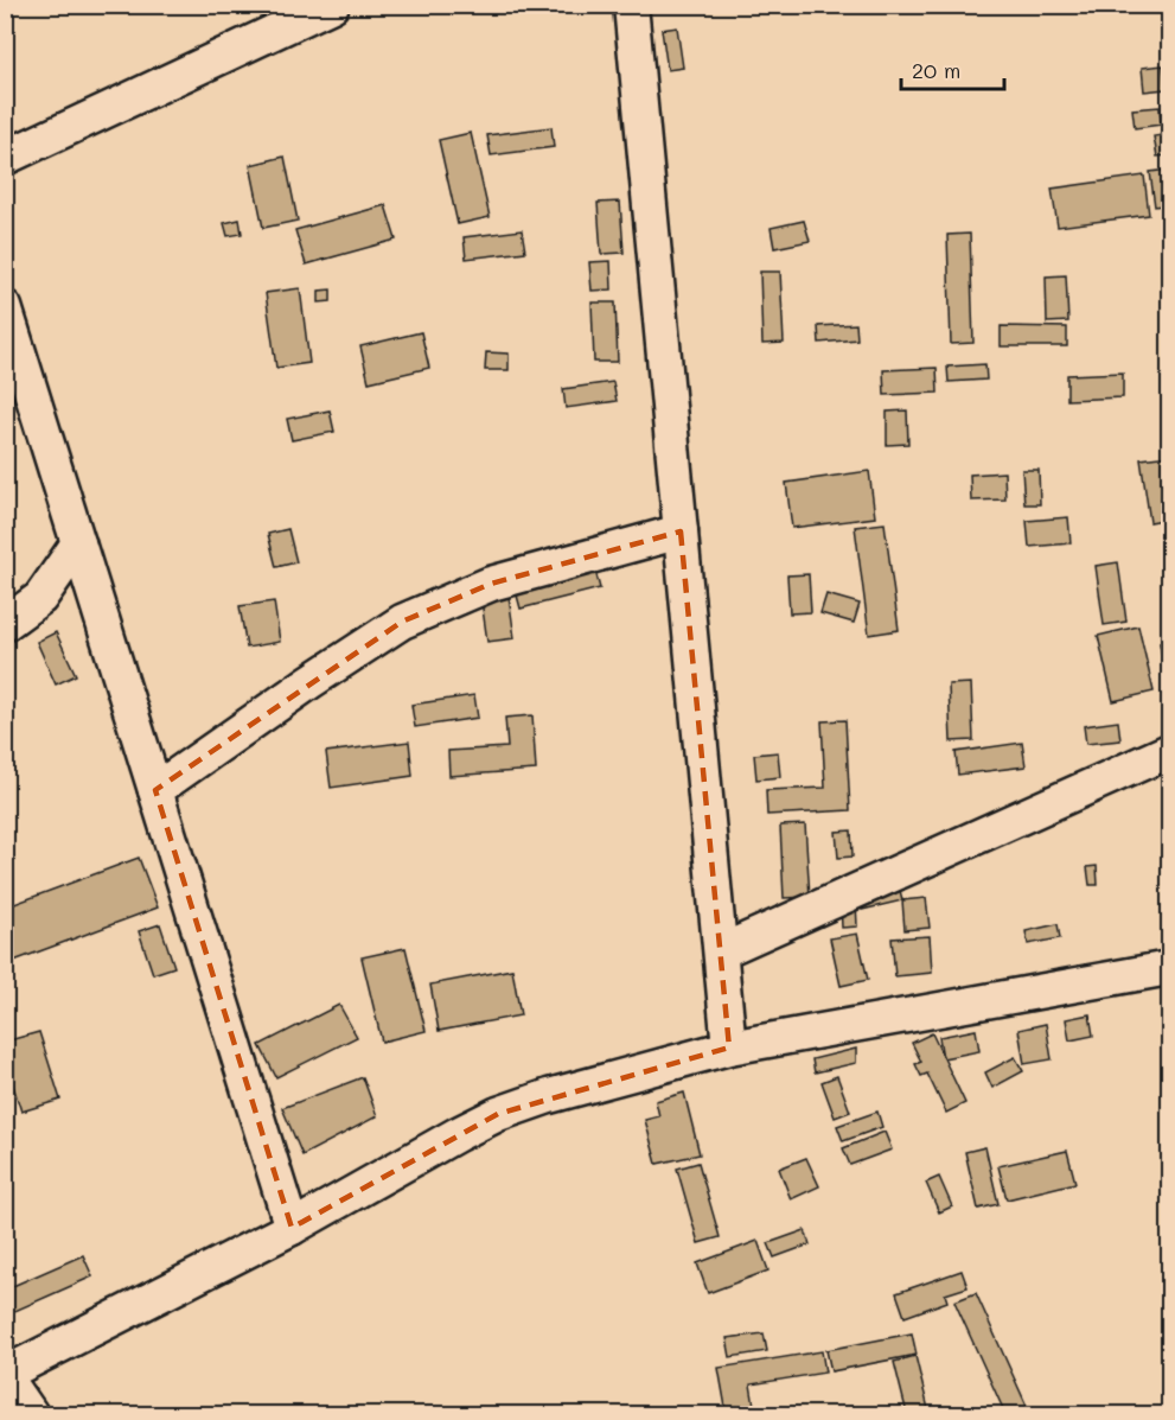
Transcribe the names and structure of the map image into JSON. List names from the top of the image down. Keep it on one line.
{"scale_bar":"20 m"}
